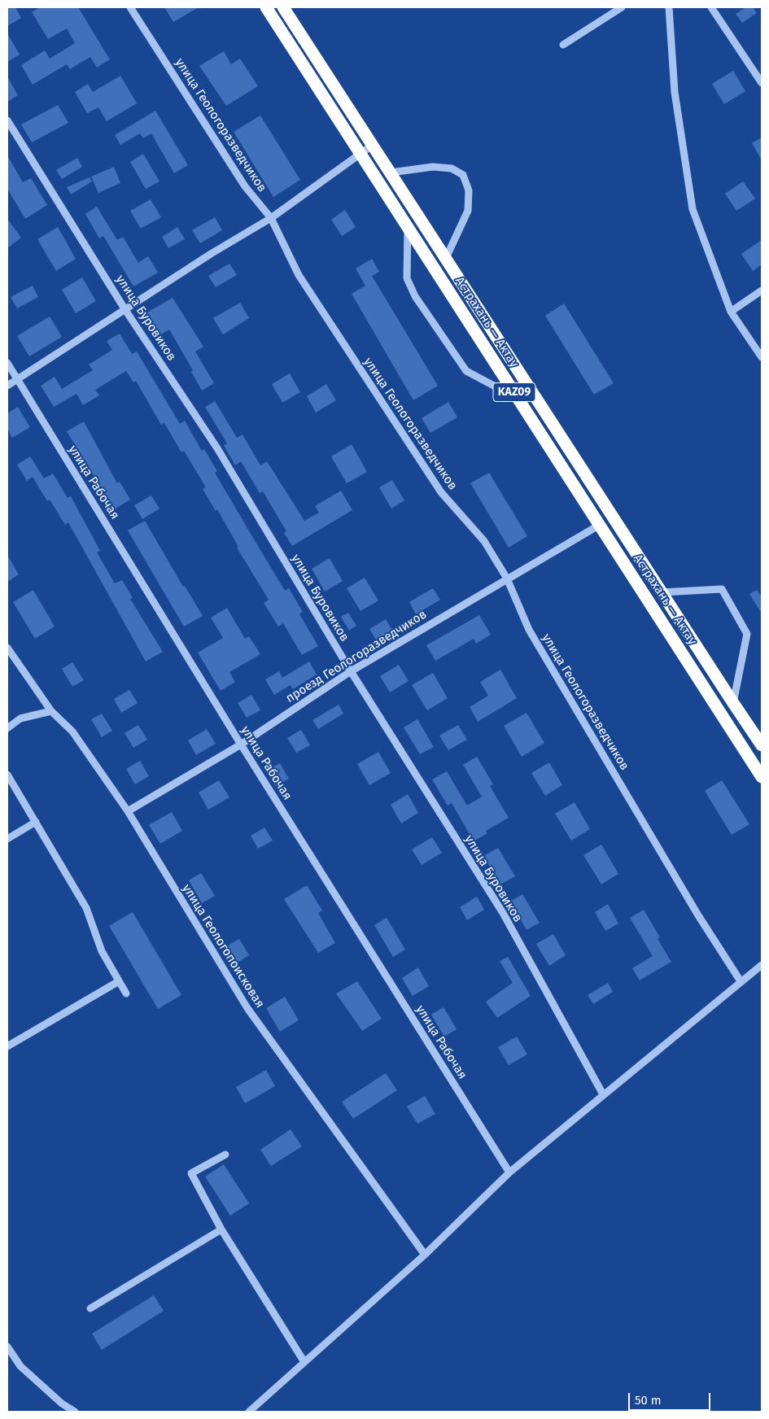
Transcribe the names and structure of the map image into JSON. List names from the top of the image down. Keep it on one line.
{"streets":{"highway":["Астрахань — Актау","KAZ09"],"street":["улица Геологоразведчиков","улица Буровиков","улица Рабочая","проезд Геологоразведчиков","улица Геологопоисковая"]},"crossings":[["улица Геологоразведчиков","проезд Геологоразведчиков"],["улица Буровиков","проезд Геологоразведчиков"],["Астрахань — Актау","проезд Геологоразведчиков"],["улица Рабочая","проезд Геологоразведчиков"],["проезд Геологоразведчиков","улица Геологопоисковая"]],"scale_bar":"50 m"}
